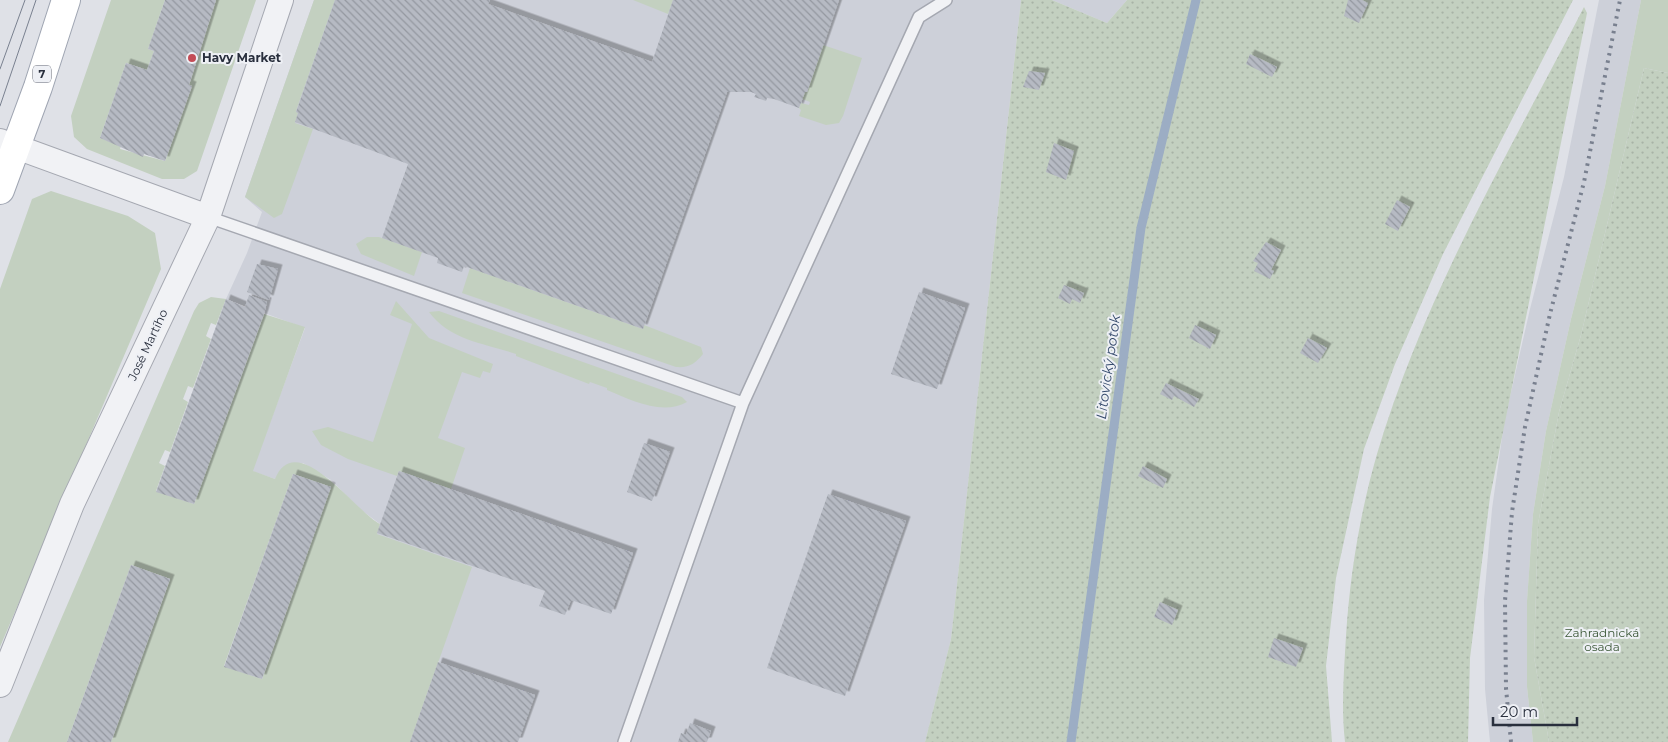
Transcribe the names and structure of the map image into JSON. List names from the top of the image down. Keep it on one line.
{"streets":{"main road":["7"],"street":["José Martího"]},"water":["Litovický potok"],"parks":["Zahradnická osada"],"places":["Havy Market"],"scale_bar":"20 m"}
